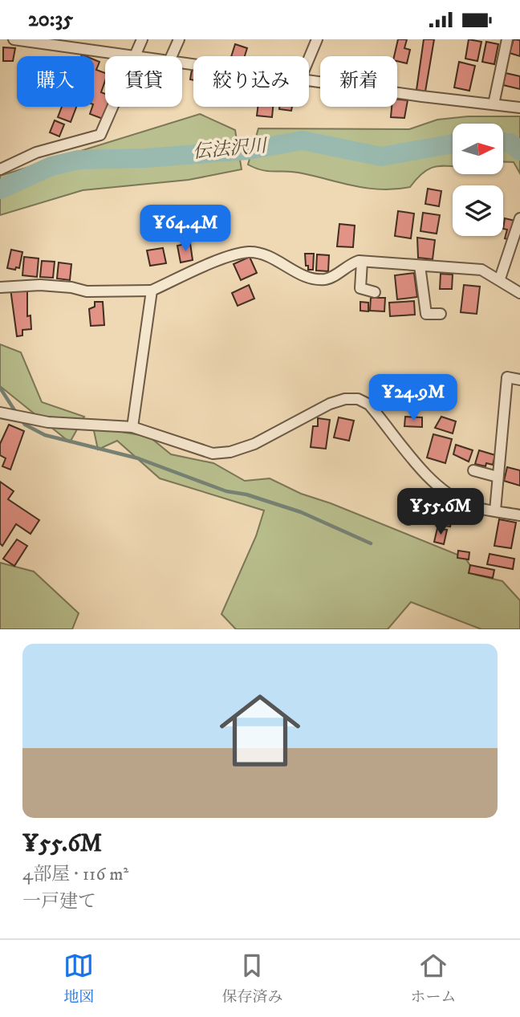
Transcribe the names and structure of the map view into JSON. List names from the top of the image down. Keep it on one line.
{"water":["伝法沢川"],"north":"right","page":{"status":"20:35","chip":["購入","賃貸","絞り込み","新着"],"price":["¥64.4M","¥24.9M","¥55.6M"],"list":[{"name":"¥55.6M","note":"4部屋 · 116 m² · 一戸建て"}],"tabs":["地図","保存済み","ホーム"]}}
